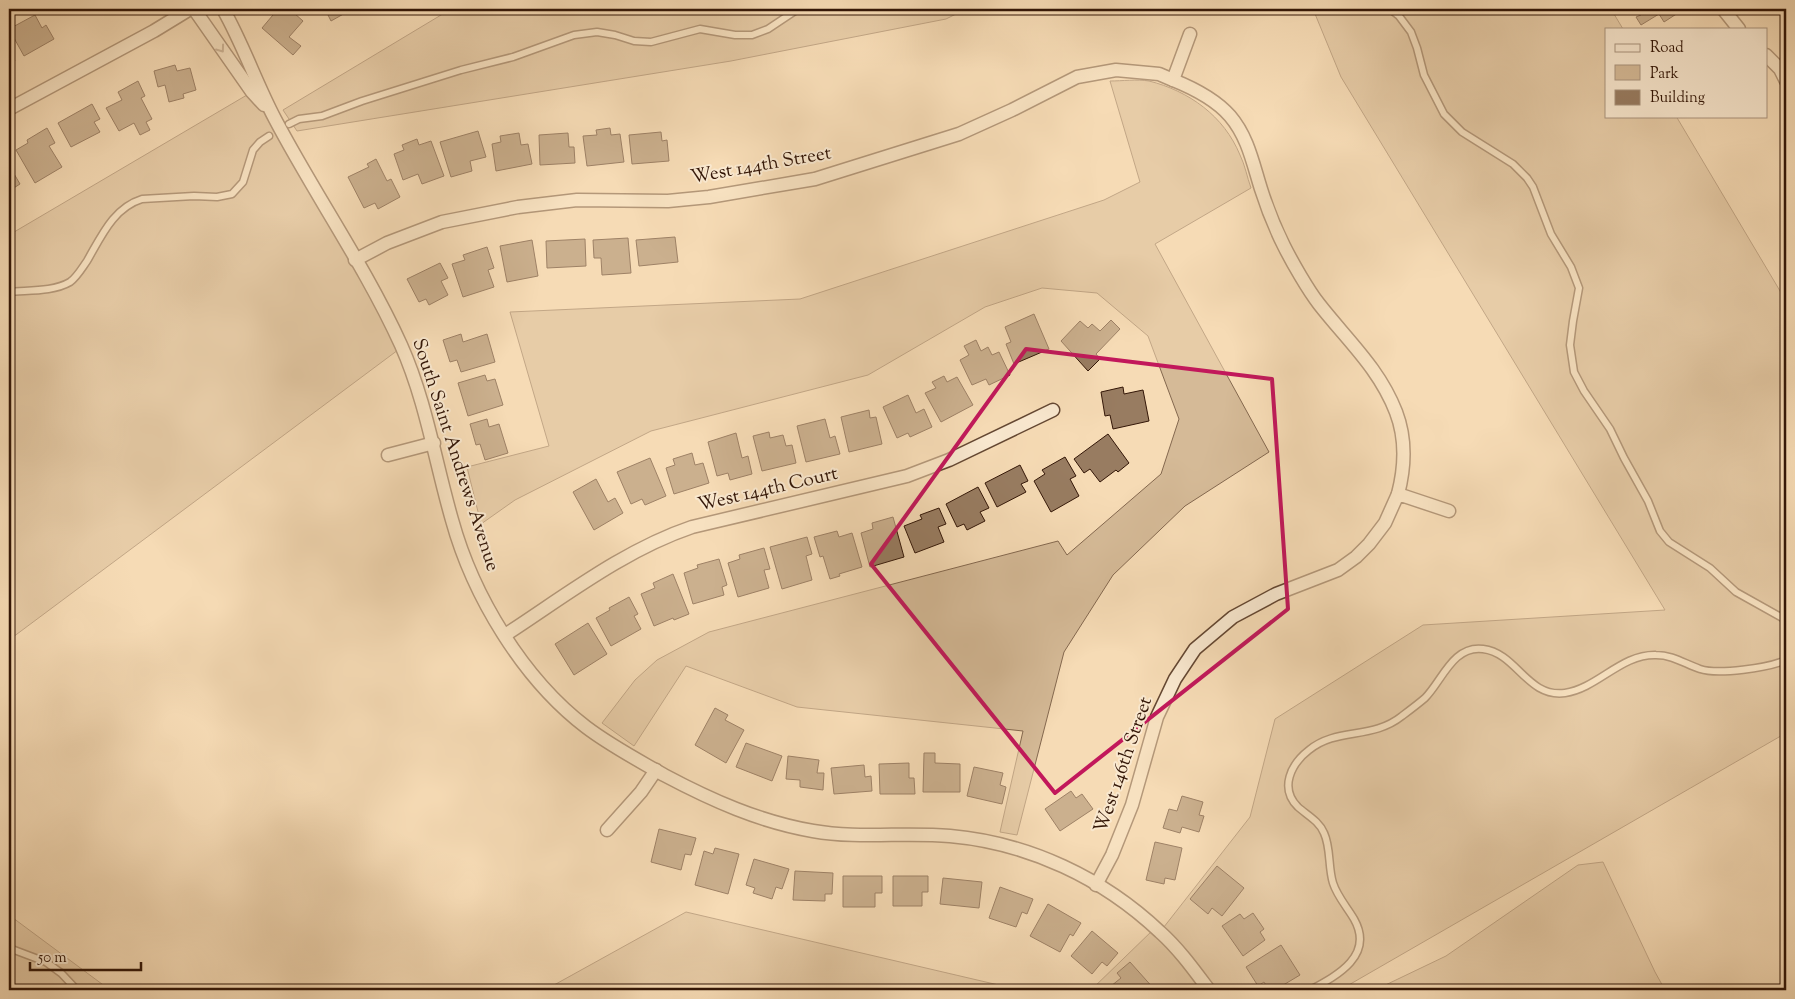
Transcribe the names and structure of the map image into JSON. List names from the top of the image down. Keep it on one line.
{"streets":{"street":["West 144th Street","South Saint Andrews Avenue","West 144th Court","West 146th Street"]},"crossings":[["West 144th Street","South Saint Andrews Avenue"],["West 144th Street","West 146th Street"],["South Saint Andrews Avenue","West 144th Court"],["South Saint Andrews Avenue","West 146th Street"]],"legend":["Road","Park","Building"],"scale_bar":"50 m"}
